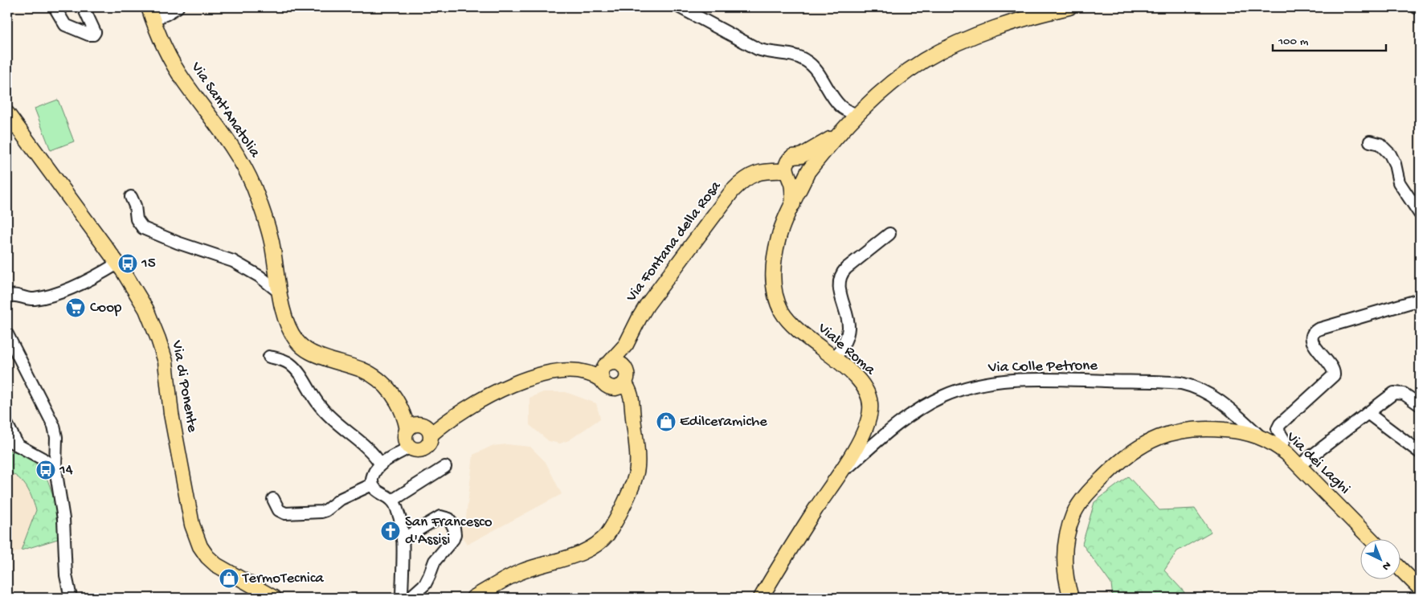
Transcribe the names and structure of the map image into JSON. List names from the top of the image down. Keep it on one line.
{"streets":{"main road":["Via Sant'Anatolia","Via Fontana della Rosa","Viale Roma","Via di Ponente","Via dei Laghi"],"street":["Via Colle Petrone"]},"crossings":[["Via Fontana della Rosa","Viale Roma"],["Viale Roma","Via Colle Petrone"],["Via Colle Petrone","Via dei Laghi"]],"places":{"bus stop":["15","14"],"supermarket":["Coop"],"shop":["Edilceramiche","TermoTecnica"],"church":["San Francesco d'Assisi"]},"scale_bar":"100 m","north":"bottom right"}
